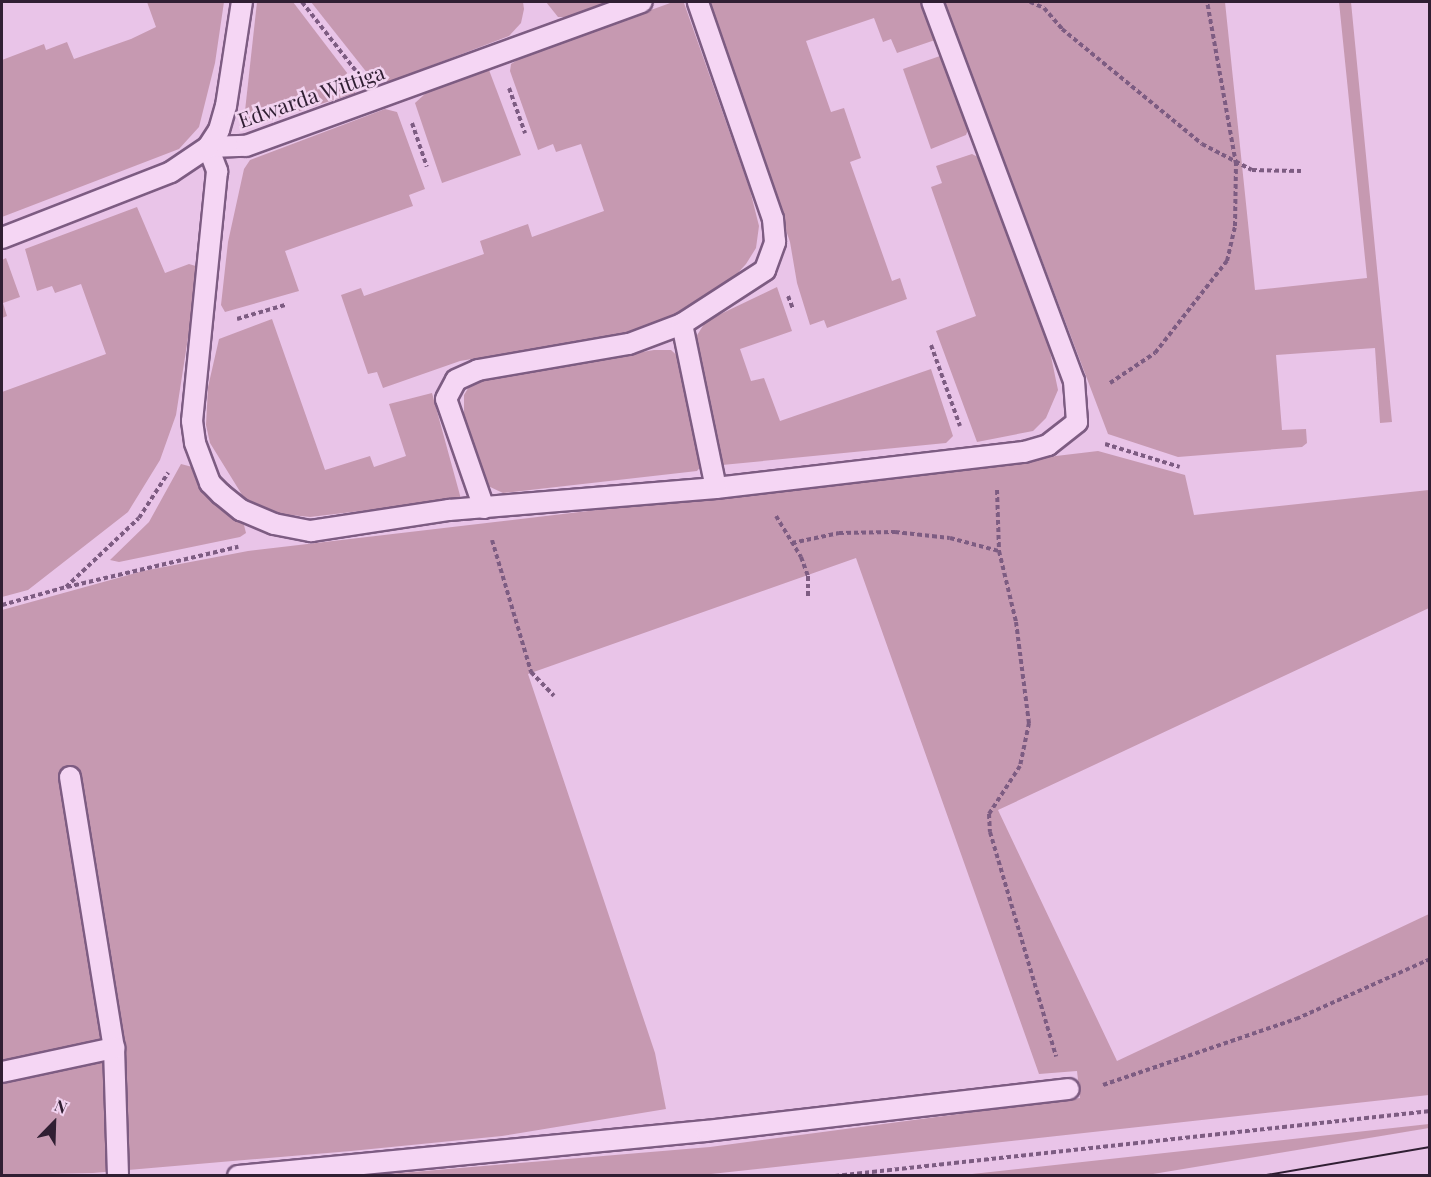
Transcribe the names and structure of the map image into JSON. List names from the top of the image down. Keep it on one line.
{"streets":{"lane":["Edwarda Wittiga"]},"north":"top right"}
